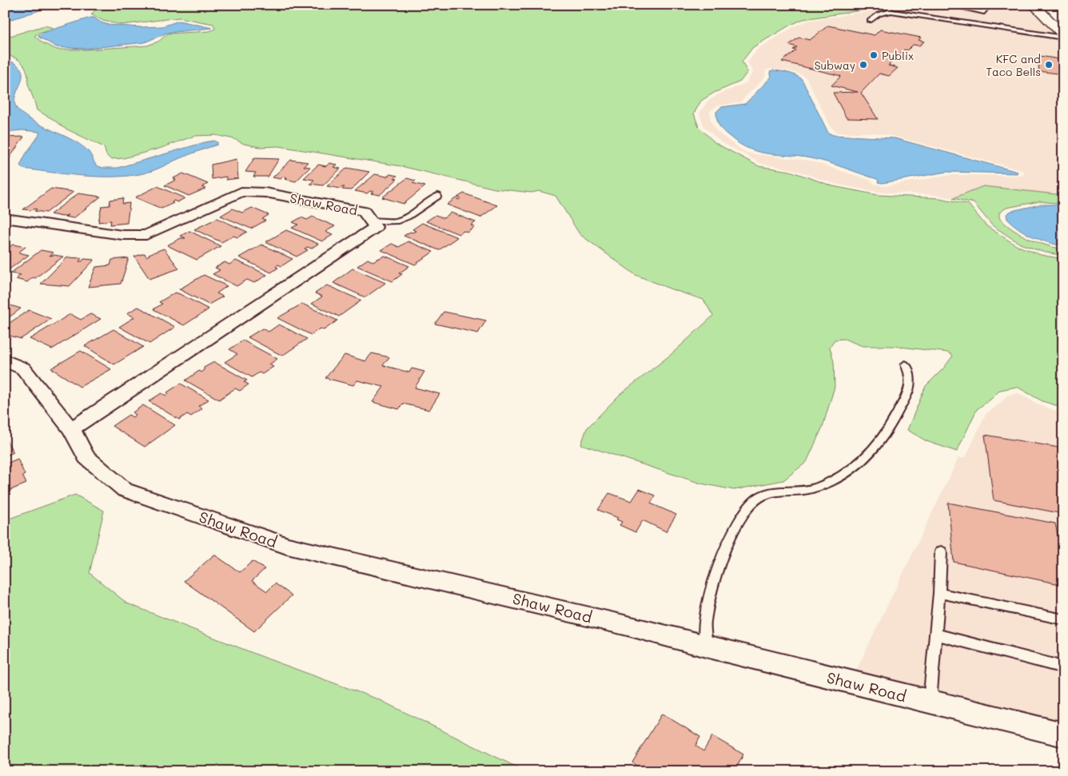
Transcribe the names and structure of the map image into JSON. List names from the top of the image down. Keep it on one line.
{"streets":{"street":["Shaw Road"]},"places":["Publix","Subway","KFC and Taco Bells"]}
